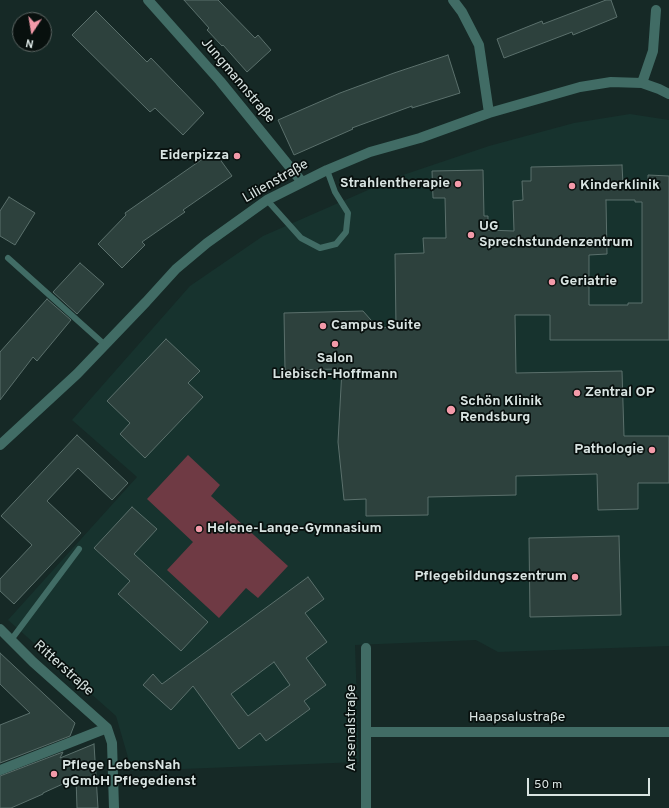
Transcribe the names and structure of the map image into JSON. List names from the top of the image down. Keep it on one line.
{"streets":{"street":["Jungmannstraße","Lilienstraße","Ritterstraße","Haapsalustraße","Arsenalstraße"]},"crossings":[["Jungmannstraße","Lilienstraße"],["Haapsalustraße","Arsenalstraße"]],"places":["Eiderpizza","Strahlentherapie","Kinderklinik","UG Sprechstundenzentrum","Geriatrie","Campus Suite","Salon Liebisch-Hoffmann","Zentral OP","Schön Klinik Rendsburg","Pathologie","Helene-Lange-Gymnasium","Pflegebildungszentrum","Pflege LebensNah gGmbH Pflegedienst"],"scale_bar":"50 m","north":"bottom"}
